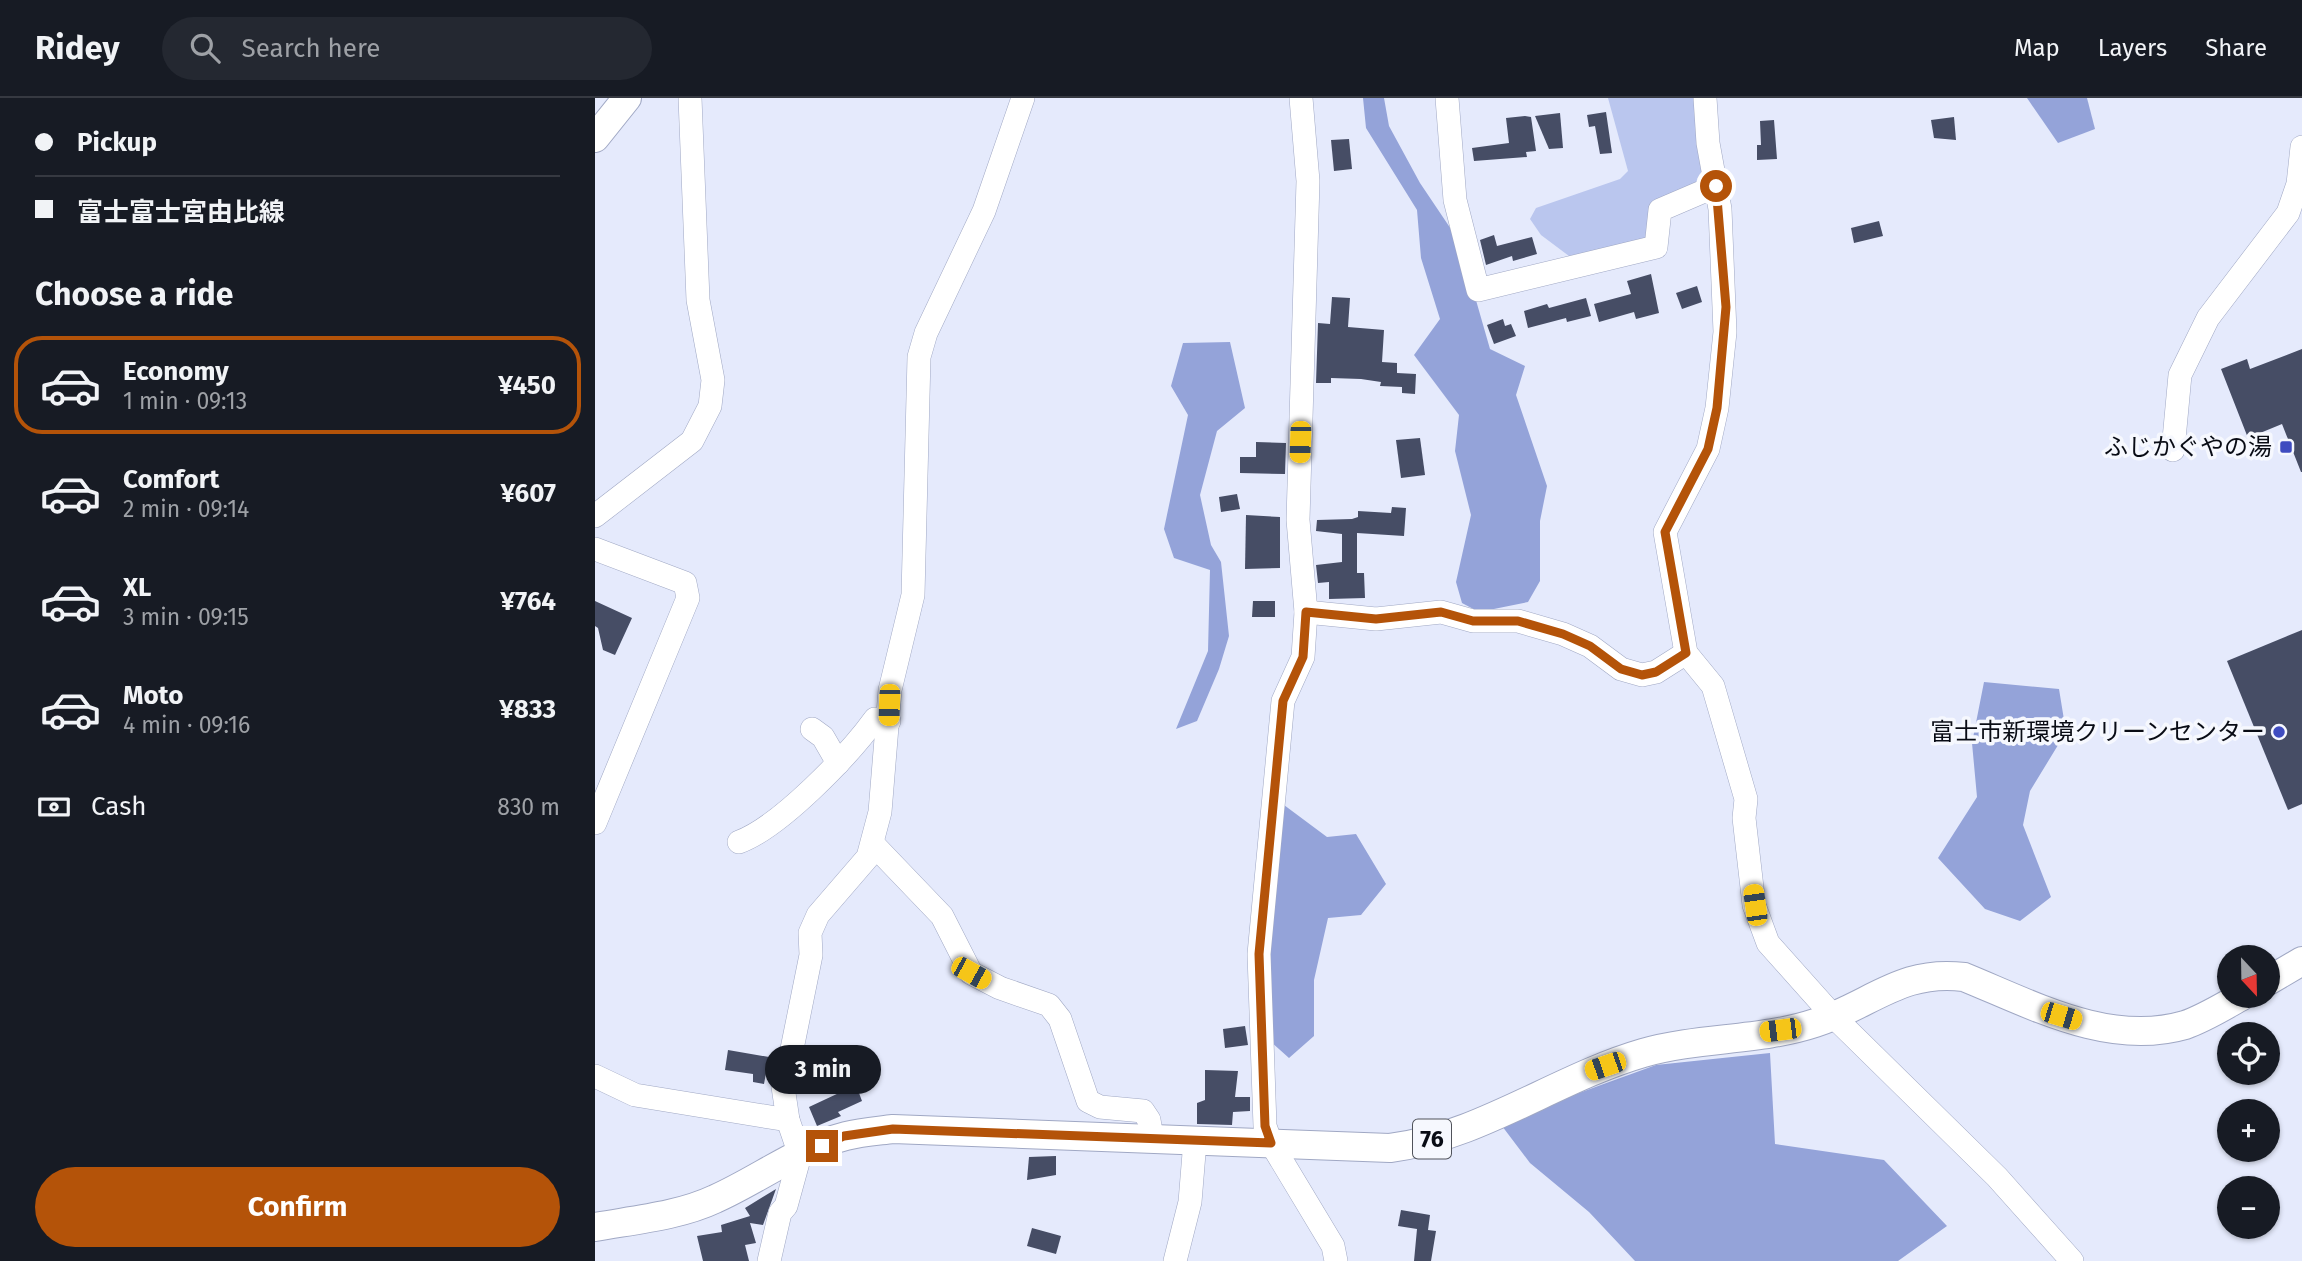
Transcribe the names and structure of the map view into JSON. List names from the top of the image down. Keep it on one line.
{"streets":{"main road":["76"]},"places":{"transit":["ふじかぐやの湯"],"other":["富士市新環境クリーンセンター"]},"north":"bottom","page":{"header":"Ridey","search":"Search here","nav":["Map","Layers","Share"],"banner":["Pickup","富士富士宮由比線"],"heading":"Choose a ride","list":[{"name":"Economy","note":"1 min · 09:13","value":"¥450"},{"name":"Comfort","note":"2 min · 09:14","value":"¥607"},{"name":"XL","note":"3 min · 09:15","value":"¥764"},{"name":"Moto","note":"4 min · 09:16","value":"¥833"}],"pay":["Cash","830 m"],"map_buttons":["+","−"],"bubble":"3 min","buttons":"Confirm"}}
